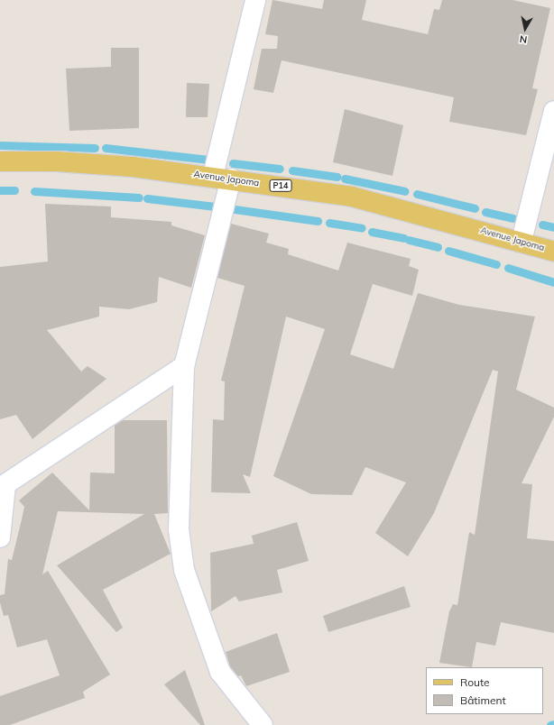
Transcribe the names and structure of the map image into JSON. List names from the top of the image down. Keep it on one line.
{"streets":{"main road":["Avenue Japoma","P14"]},"legend":["Route","Bâtiment"],"north":"bottom"}
